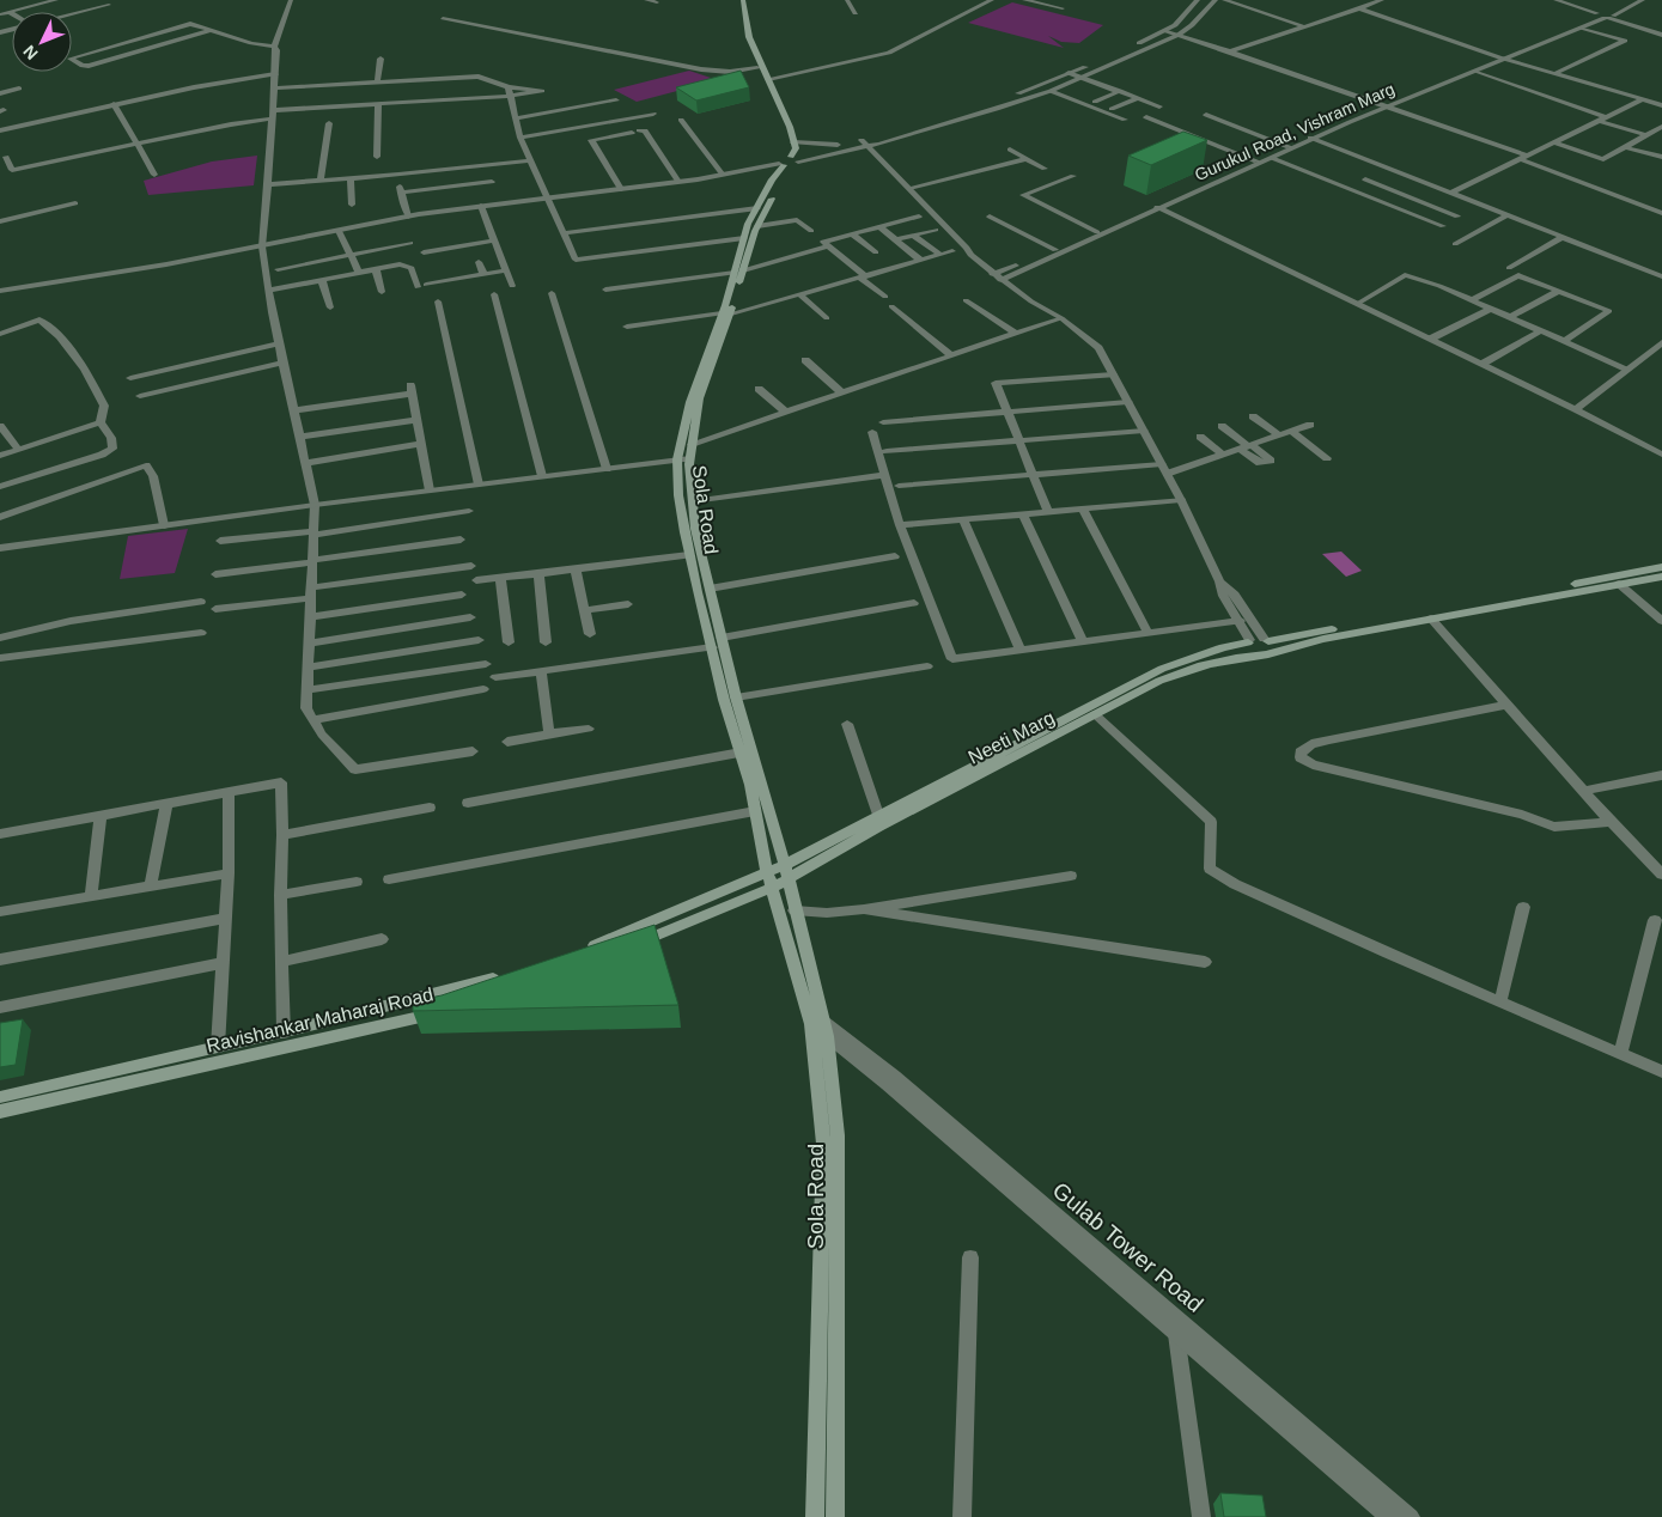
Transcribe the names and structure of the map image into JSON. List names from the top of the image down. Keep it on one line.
{"streets":{"main road":["Sola Road","Neeti Marg","Ravishankar Maharaj Road"],"street":["Gurukul Road, Vishram Marg","Gulab Tower Road"]},"crossings":[["Sola Road","Neeti Marg"],["Sola Road","Gulab Tower Road"]],"north":"bottom left"}
